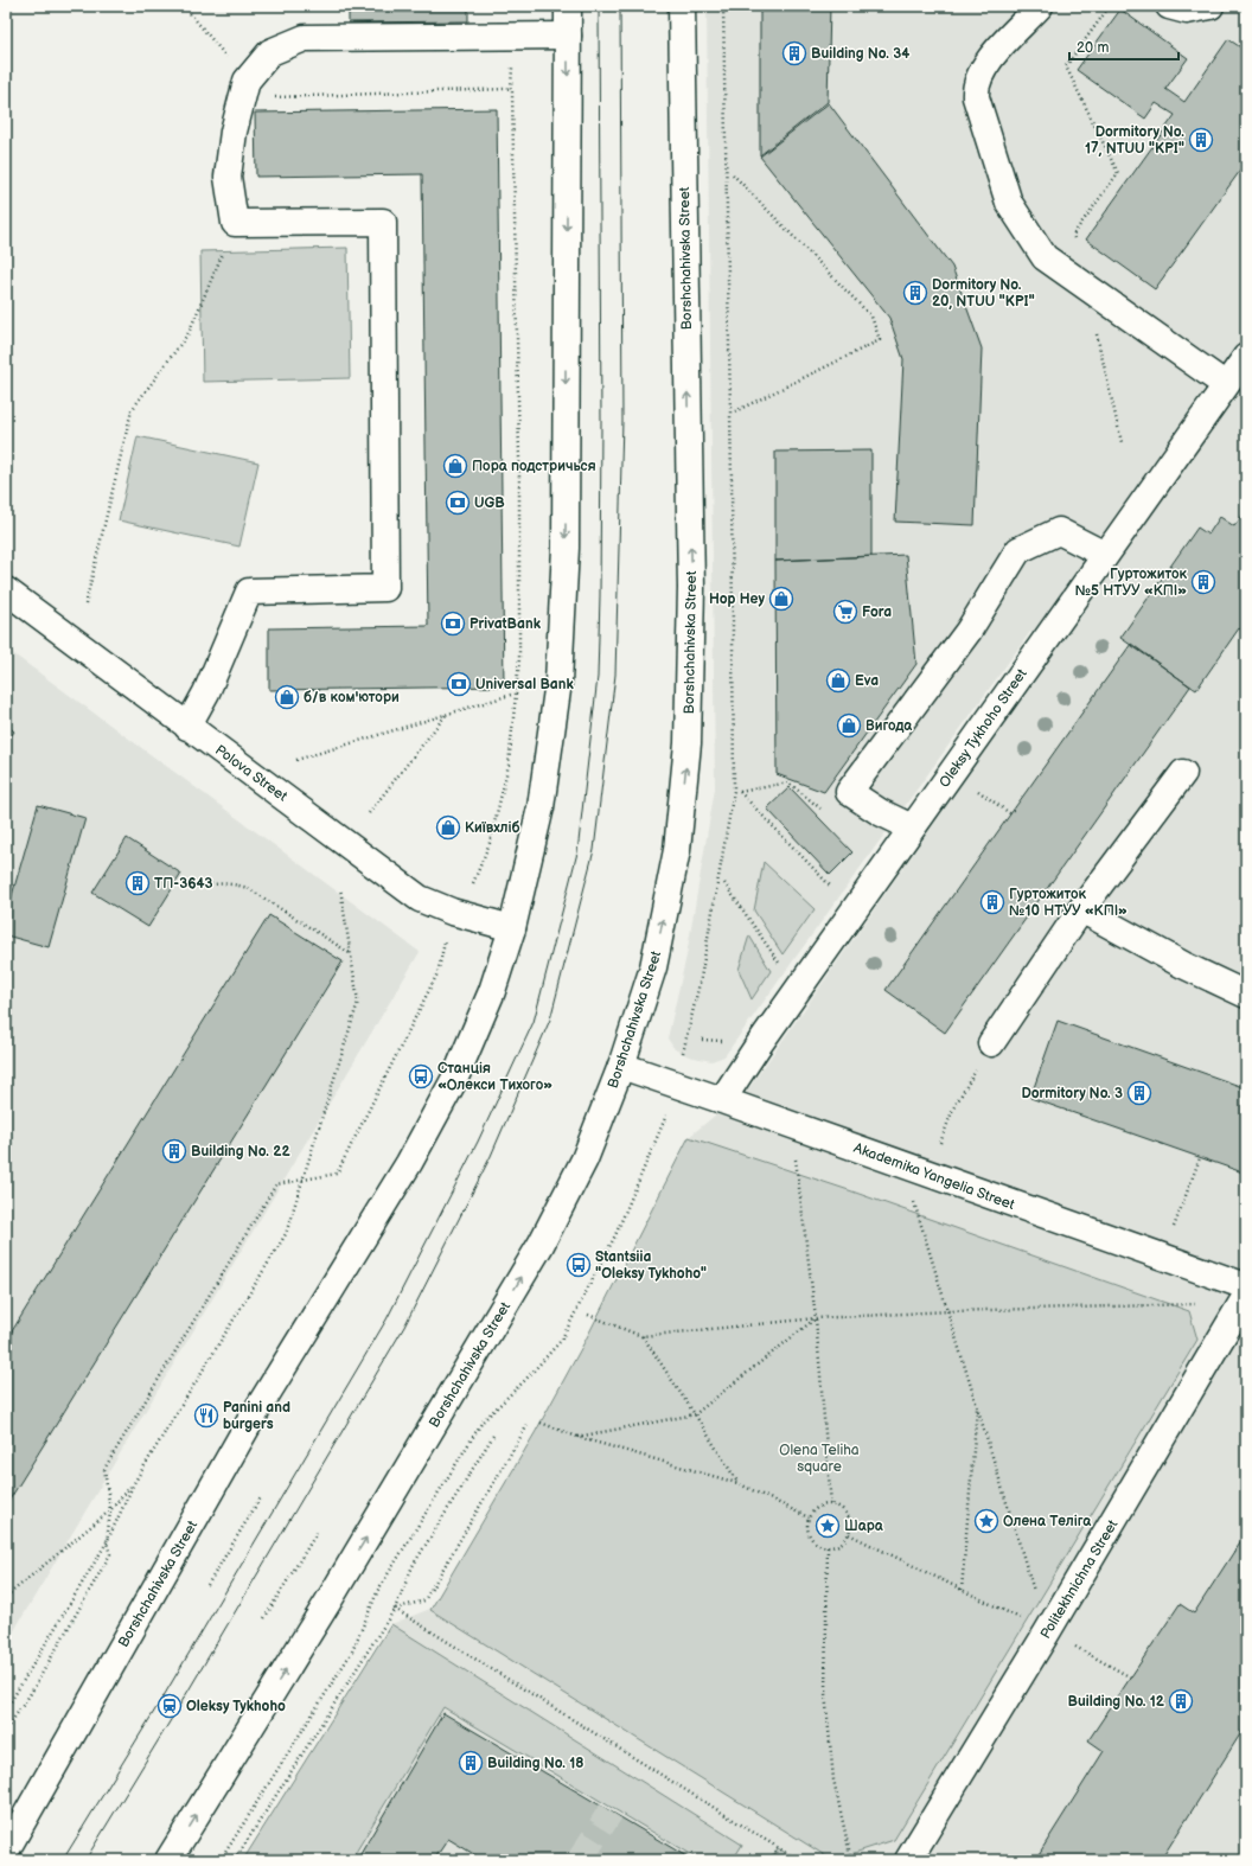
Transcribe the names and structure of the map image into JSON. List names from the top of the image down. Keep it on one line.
{"streets":{"main road":["Borshchahivska Street","Oleksy Tykhoho Street","Polova Street","Akademika Yangelia Street","Politekhnichna Street"]},"crossings":[["Borshchahivska Street","Polova Street"],["Borshchahivska Street","Akademika Yangelia Street"],["Oleksy Tykhoho Street","Akademika Yangelia Street"]],"parks":["Olena Teliha square"],"places":{"building":["Building No. 34","Dormitory No. 17, NTUU \"KPI\"","Dormitory No. 20, NTUU \"KPI\"","Гуртожиток №5 НТУУ «КПІ»","ТП-3643","Гуртожиток №10 НТУУ «КПІ»","Dormitory No. 3","Building No. 22","Building No. 12","Building No. 18"],"shop":["Пора подстричься","Hop Hey","Eva","б/в ком'ютори","Вигода","Київхліб"],"bank":["UGB","PrivatBank","Universal Bank"],"supermarket":["Fora"],"bus stop":["Станція «Олекси Тихого»","Stantsiia \"Oleksy Tykhoho\""],"restaurant":["Panini and burgers"],"place":["Олена Теліга","Шара"],"station":["Oleksy Tykhoho"]},"scale_bar":"20 m"}
